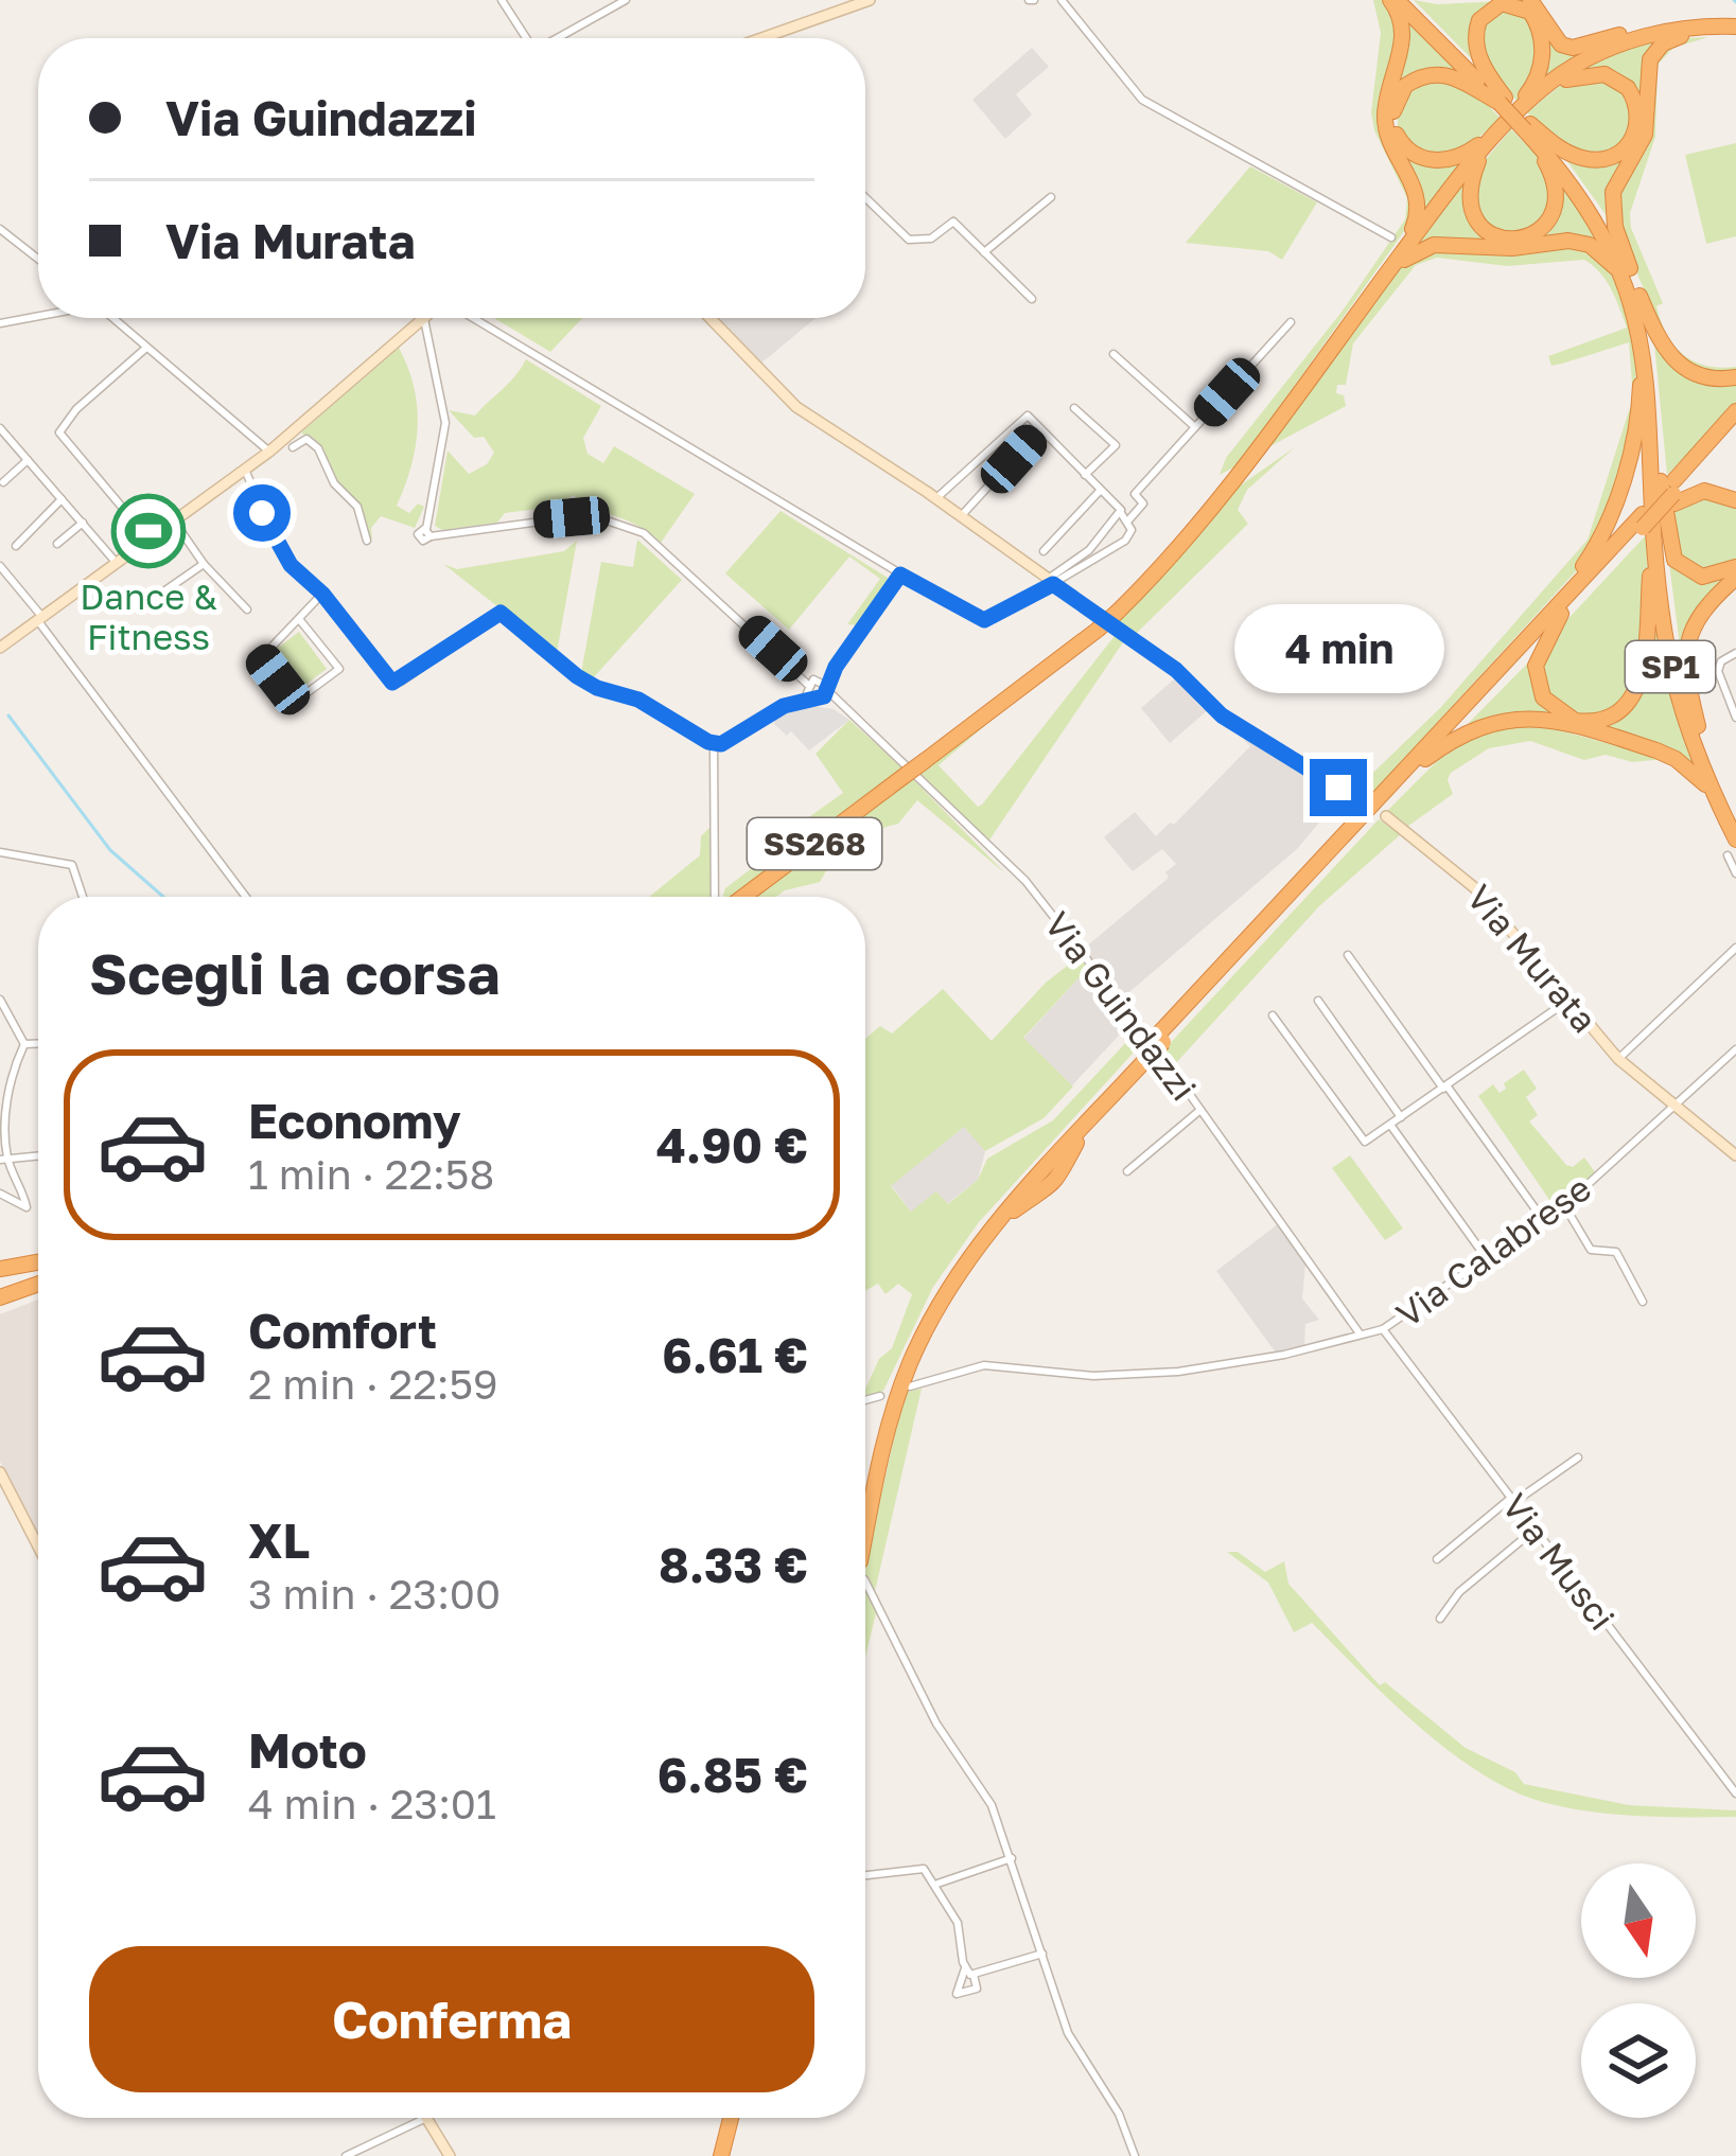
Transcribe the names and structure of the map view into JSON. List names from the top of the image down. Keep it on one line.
{"streets":{"highway":["SP1","SS268"],"street":["Via Murata","Via Guindazzi","Via Calabrese","Via Musci"]},"crossings":[["Via Murata","Via Calabrese"],["Via Guindazzi","Via Calabrese"],["Via Calabrese","Via Musci"]],"places":{"sports":["Dance & Fitness"]},"north":"bottom","page":{"banner":["Via Guindazzi","Via Murata"],"bubble":"4 min","heading":"Scegli la corsa","list":[{"name":"Economy","note":"1 min · 22:58","value":"4.90 €"},{"name":"Comfort","note":"2 min · 22:59","value":"6.61 €"},{"name":"XL","note":"3 min · 23:00","value":"8.33 €"},{"name":"Moto","note":"4 min · 23:01","value":"6.85 €"}],"buttons":"Conferma"}}
